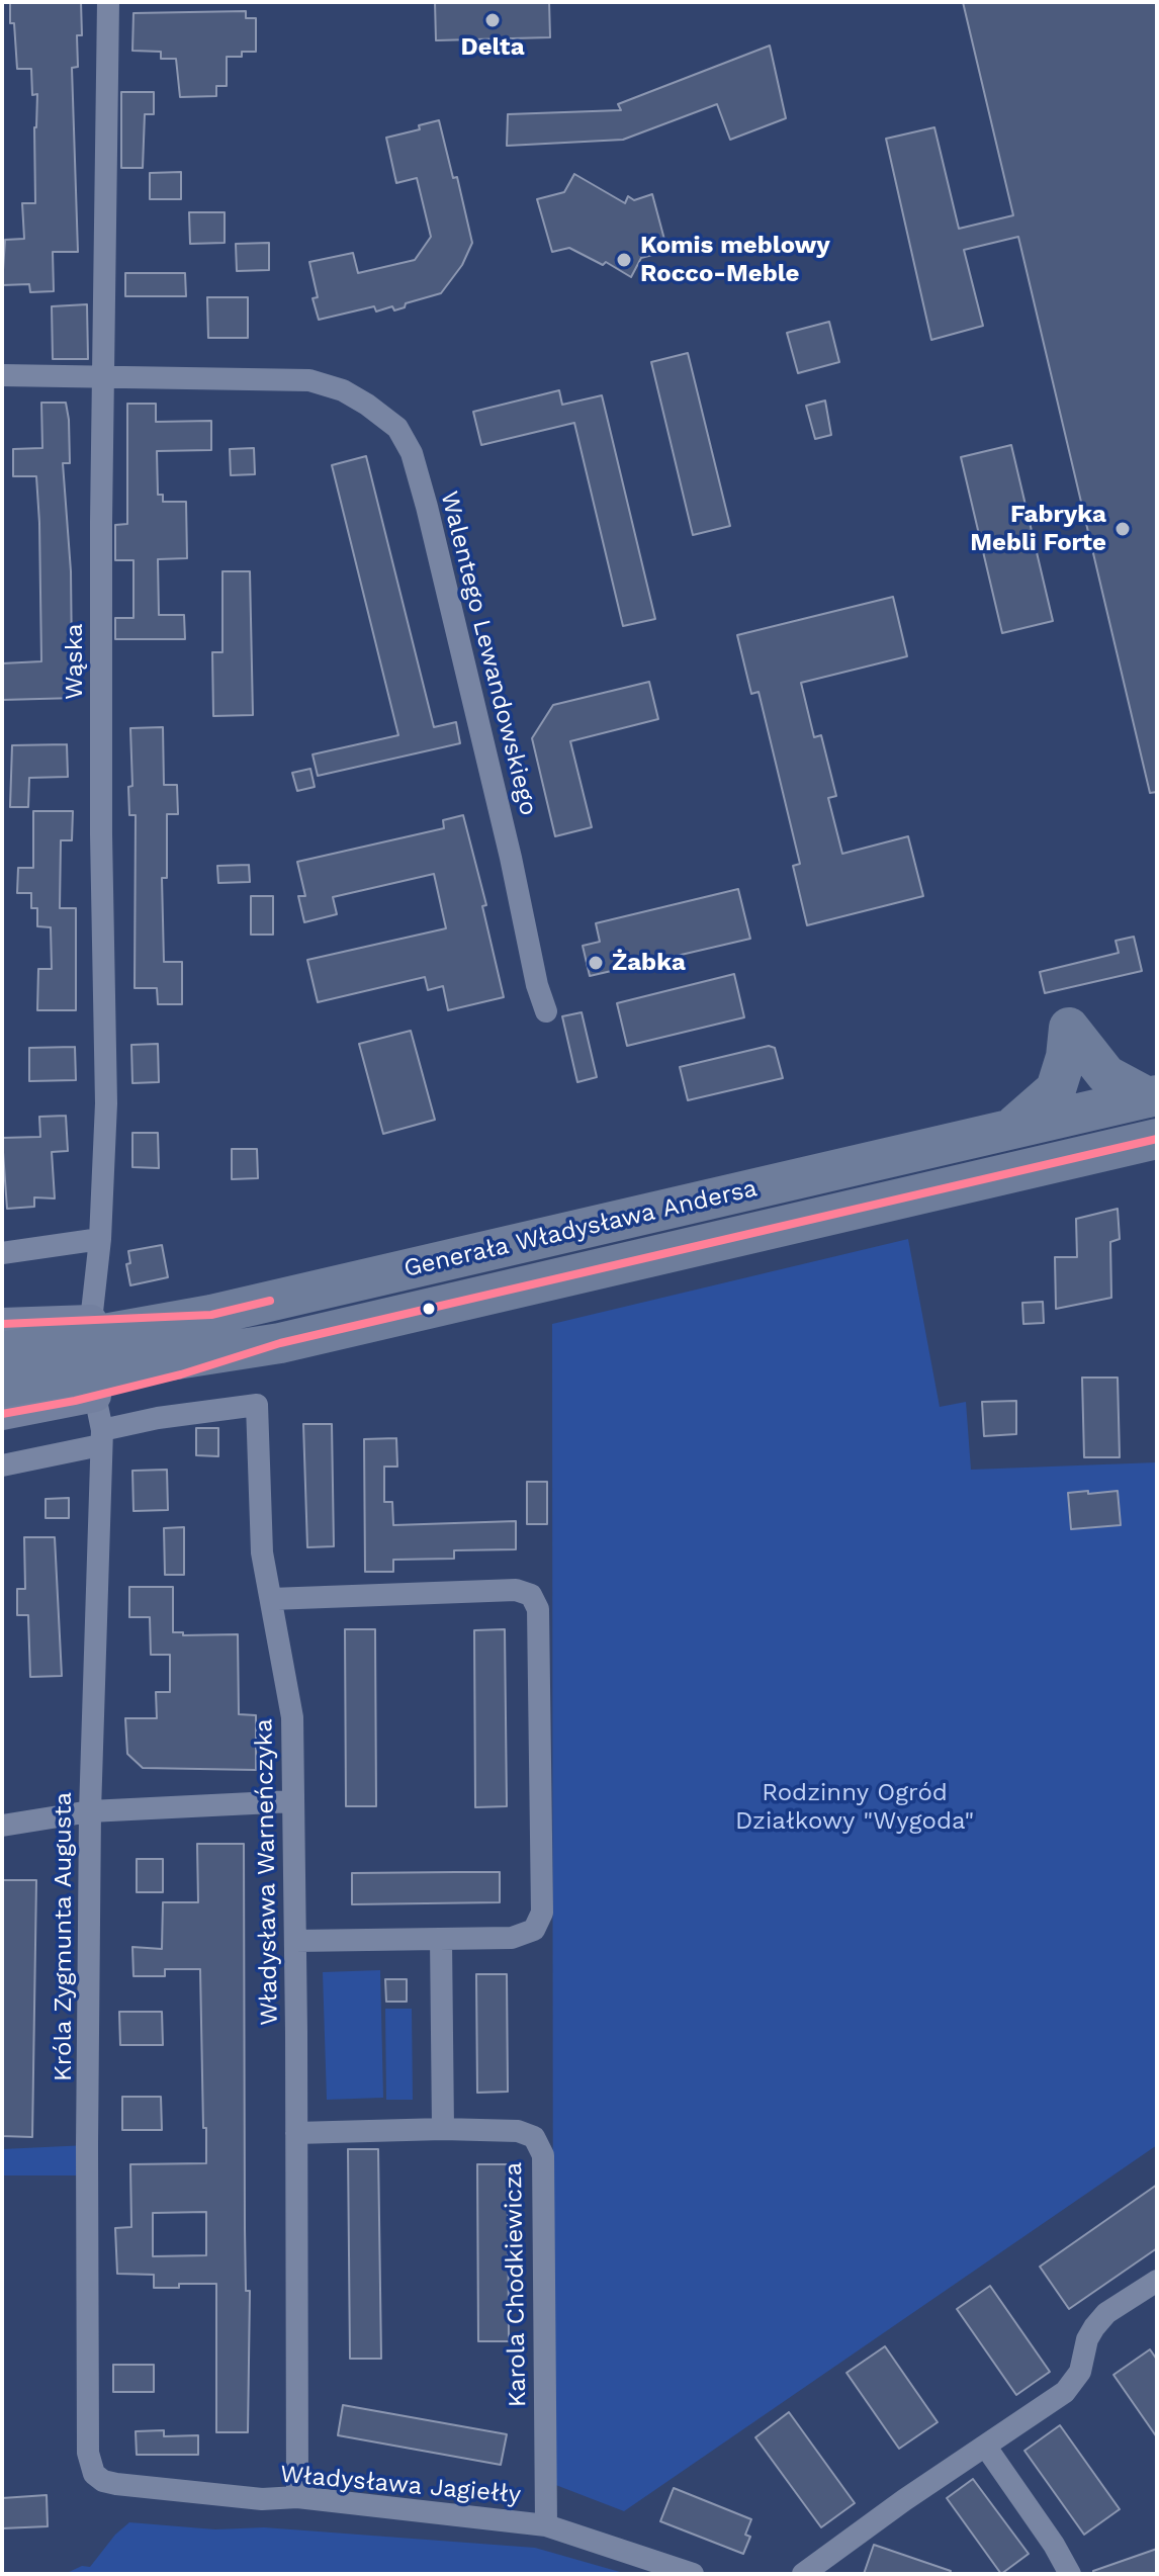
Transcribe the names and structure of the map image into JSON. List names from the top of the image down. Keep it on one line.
{"streets":{"highway":["Generała Władysława Andersa"],"street":["Walentego Lewandowskiego","Wąska","Władysława Warneńczyka","Króla Zygmunta Augusta","Karola Chodkiewicza","Władysława Jagiełły"]},"crossings":[["Walentego Lewandowskiego","Wąska"],["Władysława Warneńczyka","Króla Zygmunta Augusta"],["Władysława Warneńczyka","Karola Chodkiewicza"],["Władysława Warneńczyka","Władysława Jagiełły"],["Króla Zygmunta Augusta","Władysława Jagiełły"],["Karola Chodkiewicza","Władysława Jagiełły"]],"parks":["Rodzinny Ogród Działkowy \"Wygoda\""],"places":["Delta","Komis meblowy Rocco-Meble","Fabryka Mebli Forte","Żabka"]}
